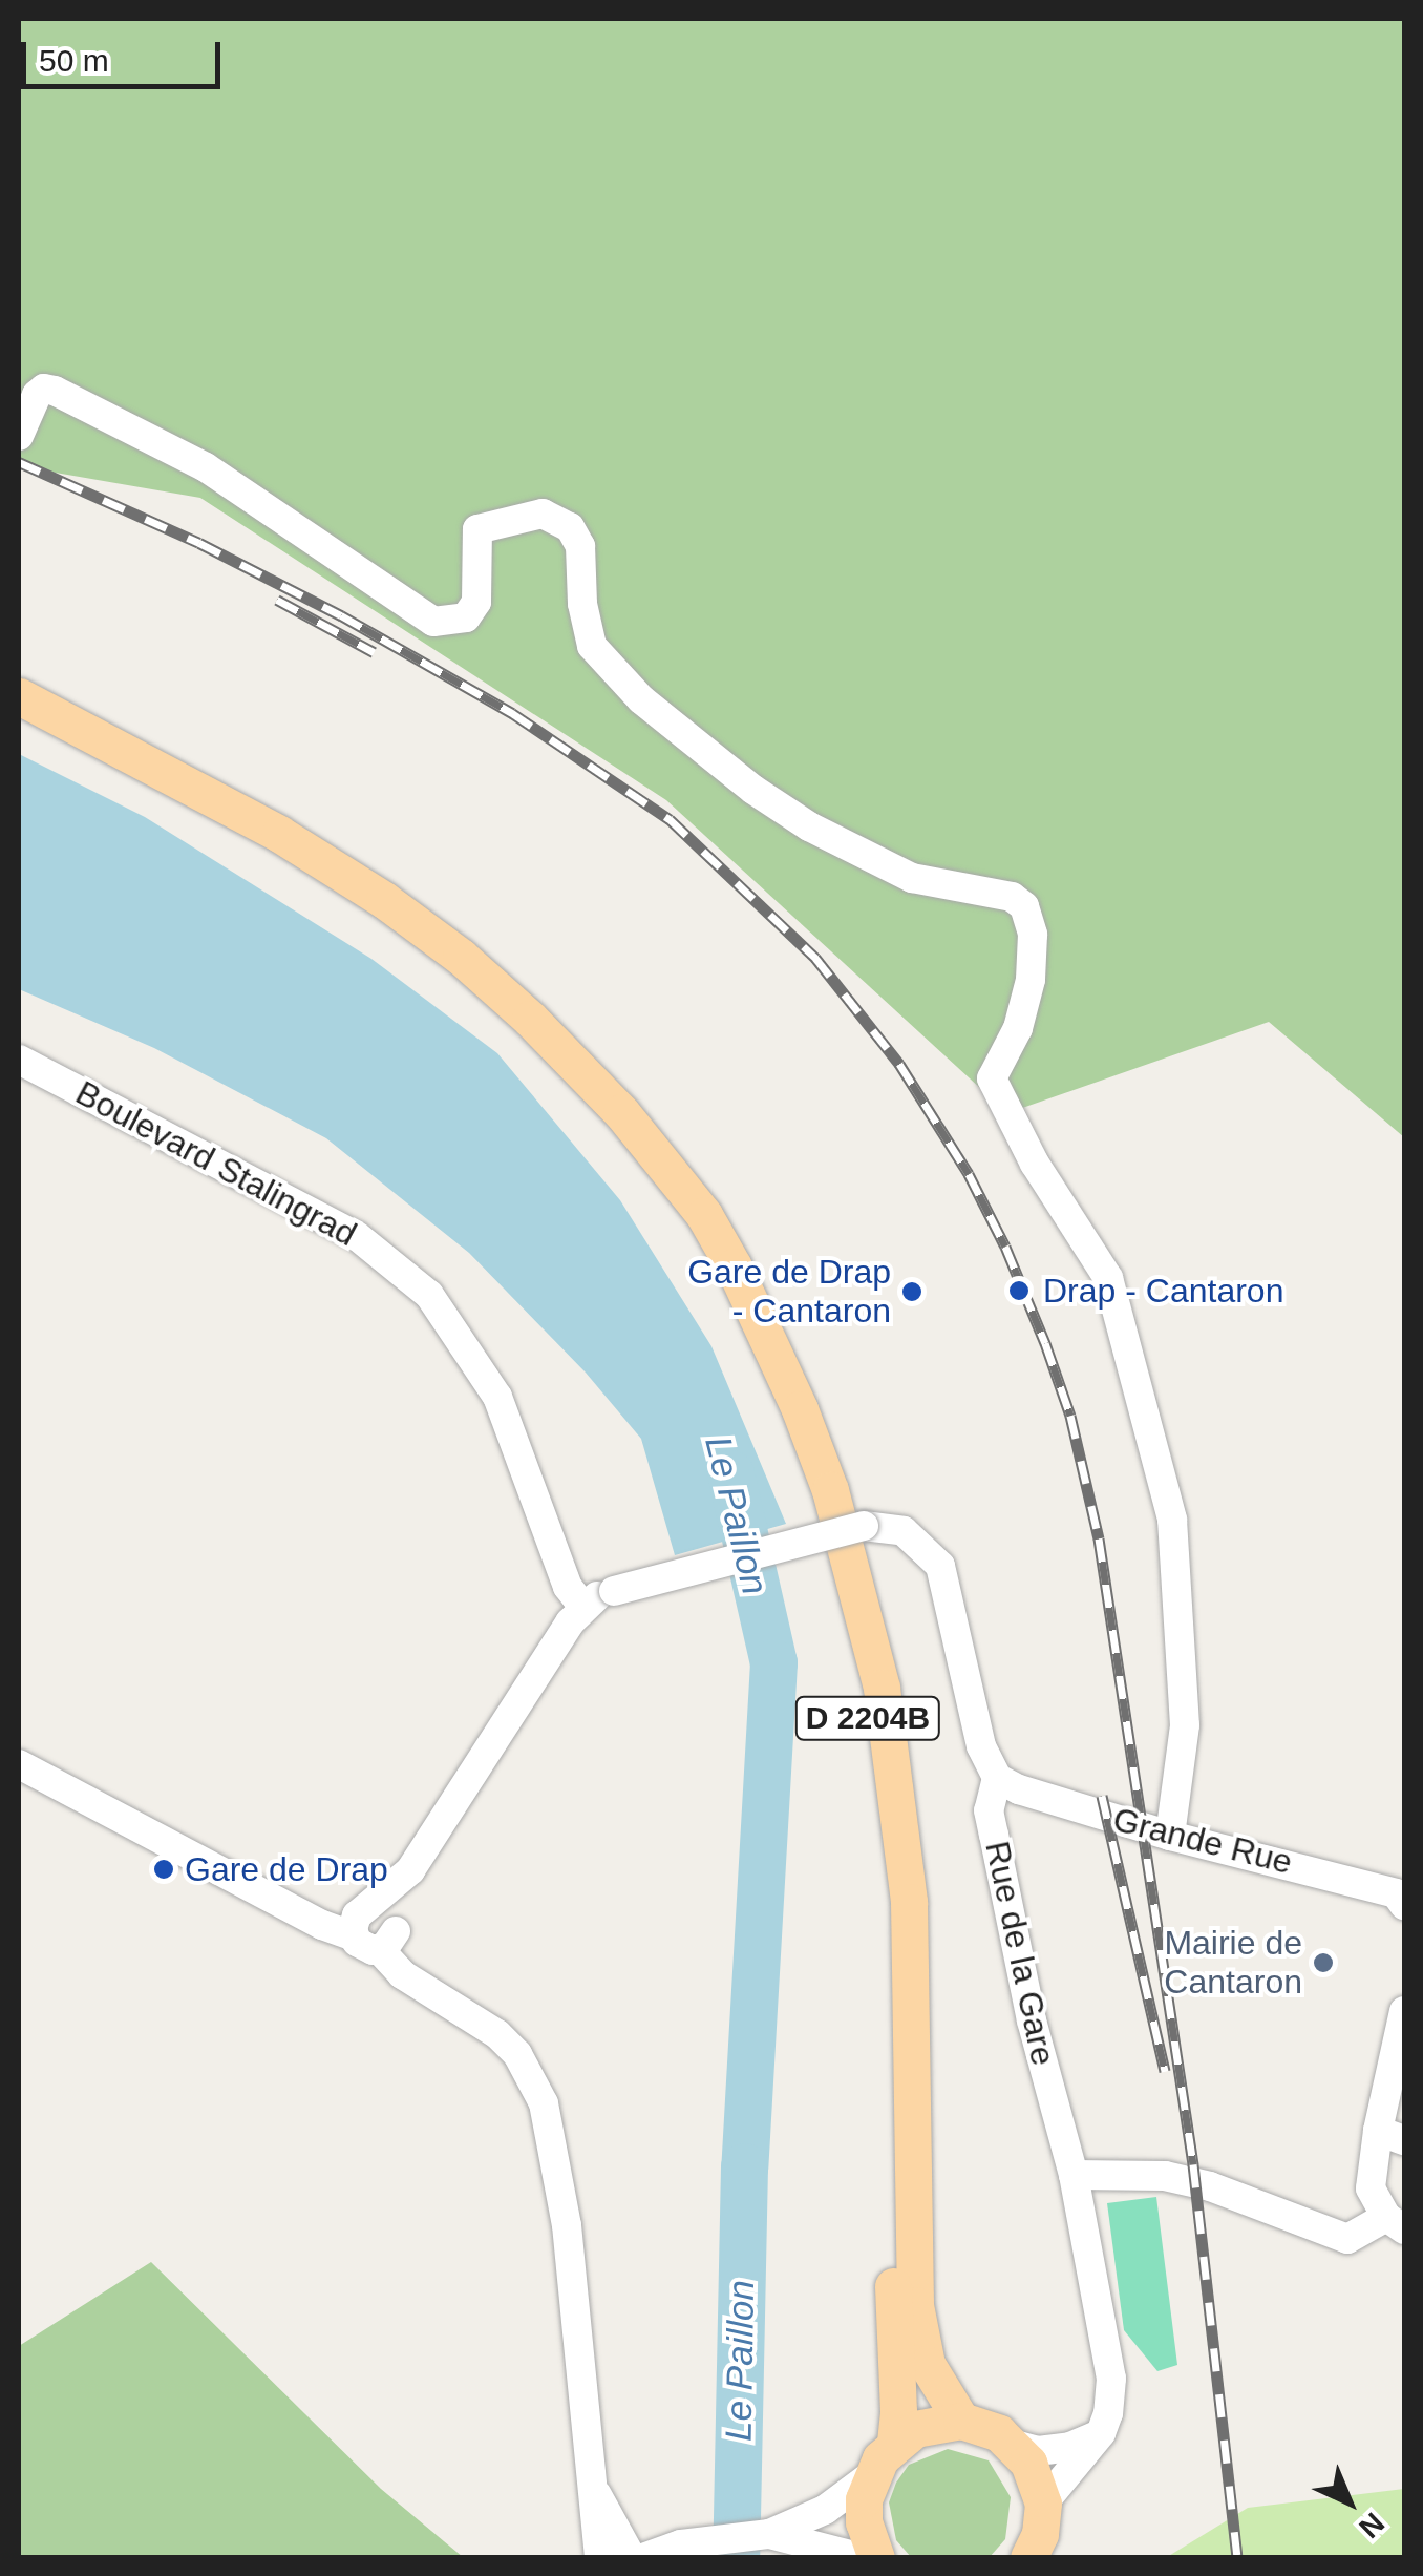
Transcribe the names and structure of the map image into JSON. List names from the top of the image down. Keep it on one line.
{"streets":{"main road":["D 2204B"],"street":["Boulevard Stalingrad","Grande Rue","Rue de la Gare"]},"crossings":[["Boulevard Stalingrad","Rue de la Gare"],["Grande Rue","Rue de la Gare"]],"water":["Le Paillon"],"places":["Drap - Cantaron","Gare de Drap - Cantaron","Gare de Drap","Mairie de Cantaron"],"scale_bar":"50 m","north":"bottom right"}
